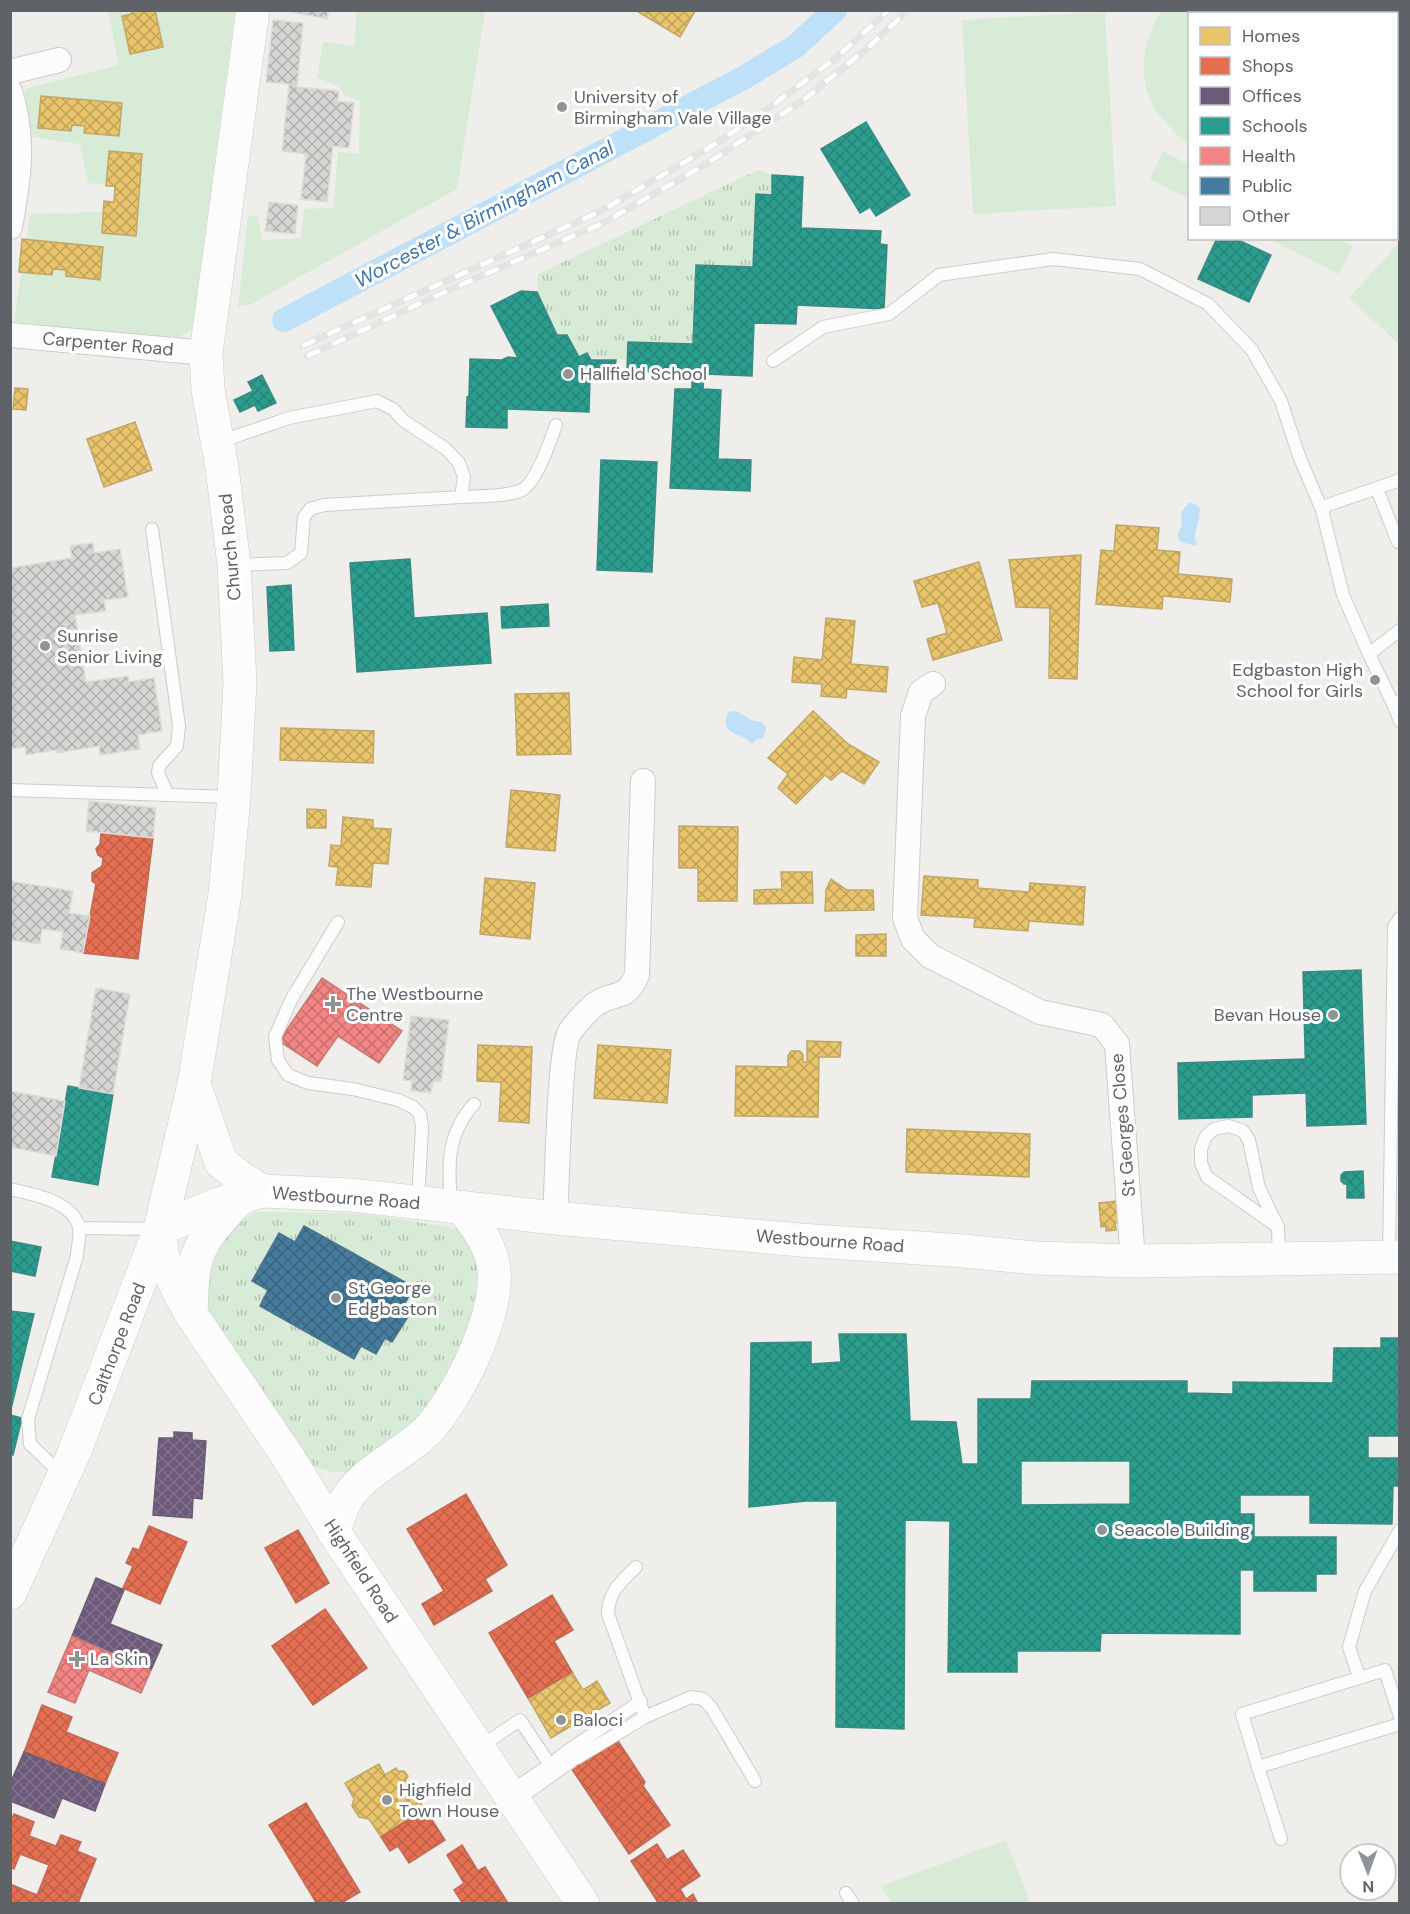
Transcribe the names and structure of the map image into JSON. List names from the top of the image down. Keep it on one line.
{"streets":{"main road":["Church Road","Westbourne Road","Calthorpe Road","Highfield Road"],"street":["Carpenter Road","St Georges Close"]},"crossings":[["Carpenter Road","Church Road"],["Church Road","Calthorpe Road"],["St Georges Close","Westbourne Road"],["Calthorpe Road","Highfield Road"]],"water":["Worcester & Birmingham Canal"],"places":{"other":["University of Birmingham Vale Village","Hallfield School","Sunrise Senior Living","Edgbaston High School for Girls","Bevan House","St George Edgbaston","Seacole Building","Baloci","Highfield Town House"],"health":["The Westbourne Centre","La Skin"]},"legend":["Homes","Shops","Offices","Schools","Health","Public","Other"],"north":"bottom"}
